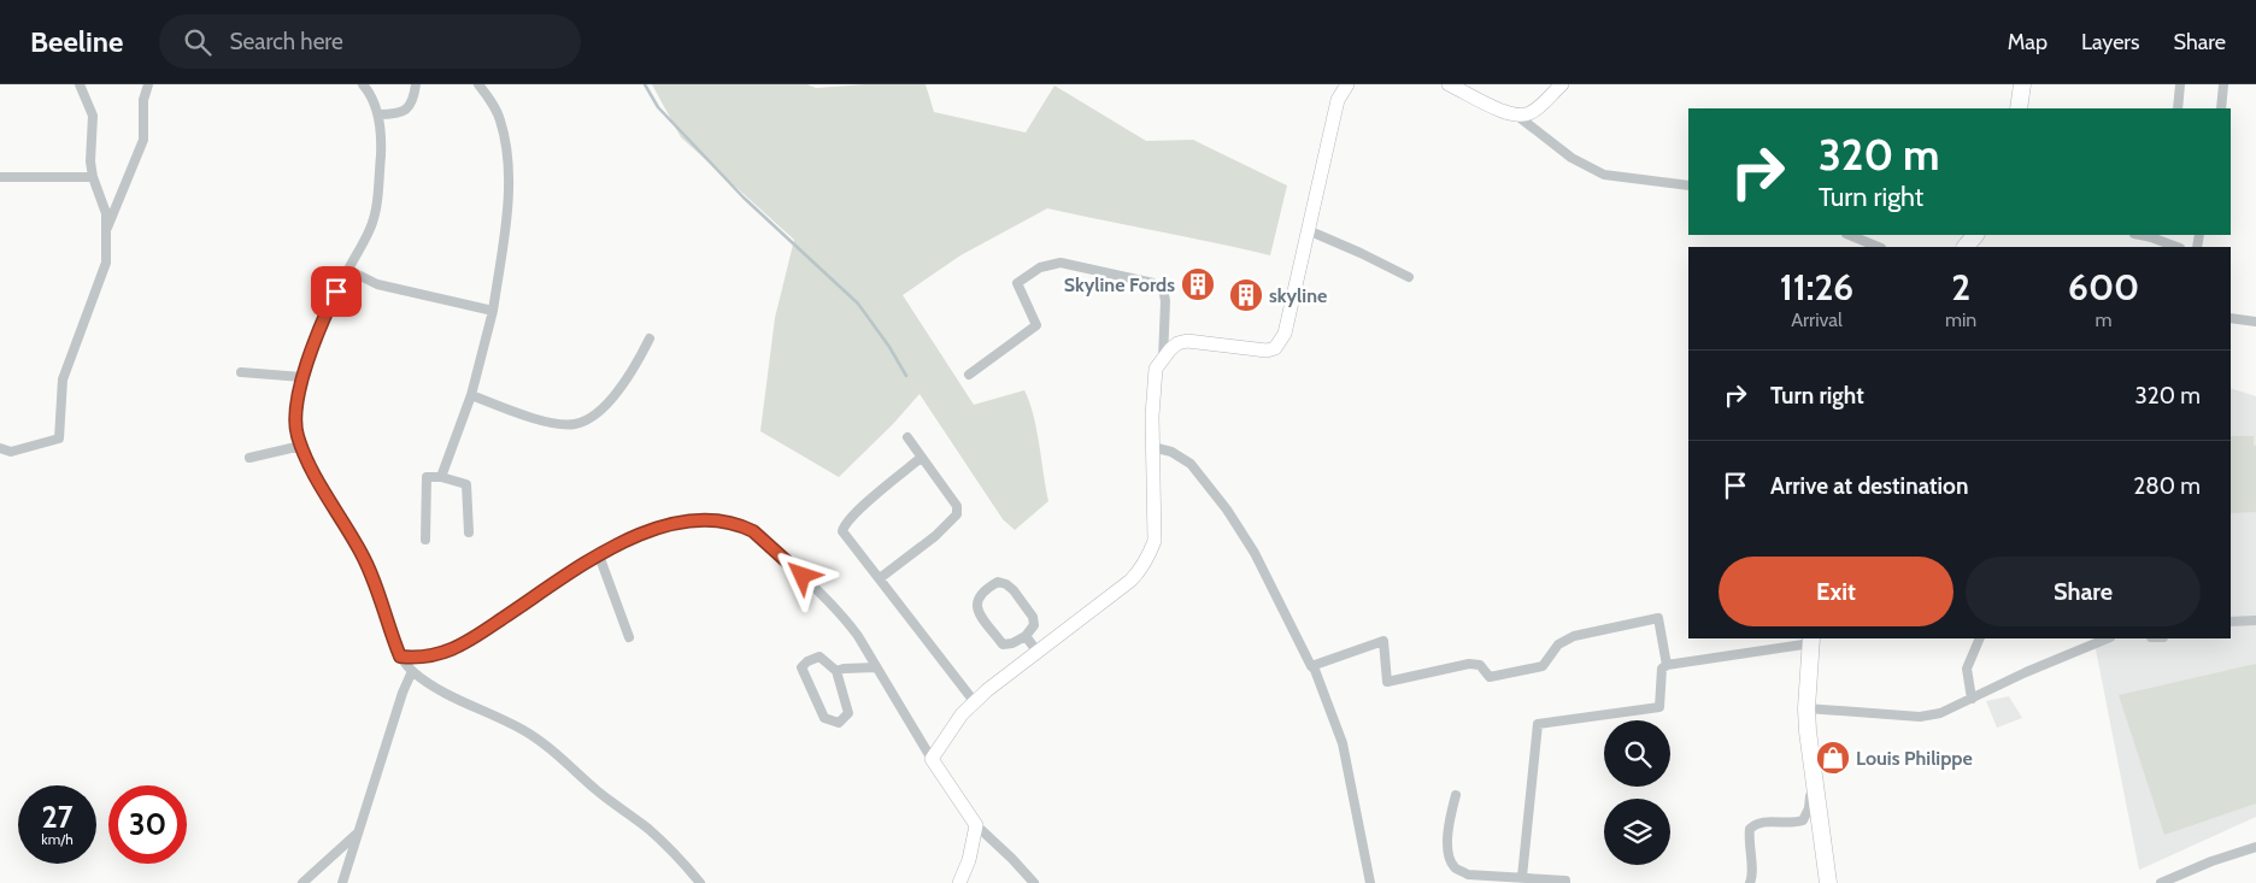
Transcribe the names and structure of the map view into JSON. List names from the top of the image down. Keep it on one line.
{"places":{"building":["Skyline Fords","skyline"],"shop":["Louis Philippe"]},"page":{"header":"Beeline","search":"Search here","nav":["Map","Layers","Share"],"turn":["320 m","Turn right"],"eta":["11:26","Arrival","2","min","600","m"],"list":[{"name":"Turn right","value":"320 m"},{"name":"Arrive at destination","value":"280 m"}],"buttons":["Exit","Share"],"speed":"27 km/h","limit":"30"}}
